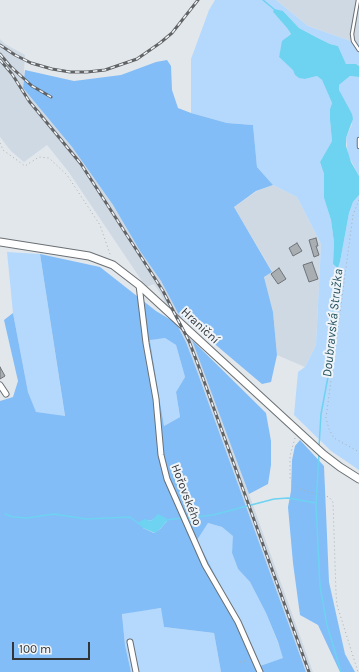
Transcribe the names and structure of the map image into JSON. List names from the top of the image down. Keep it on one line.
{"streets":{"main road":["Hraniční"],"street":["Hořovského"]},"crossings":[["Hraniční","Hořovského"]],"water":["Doubravská Stružka"],"scale_bar":"100 m"}
